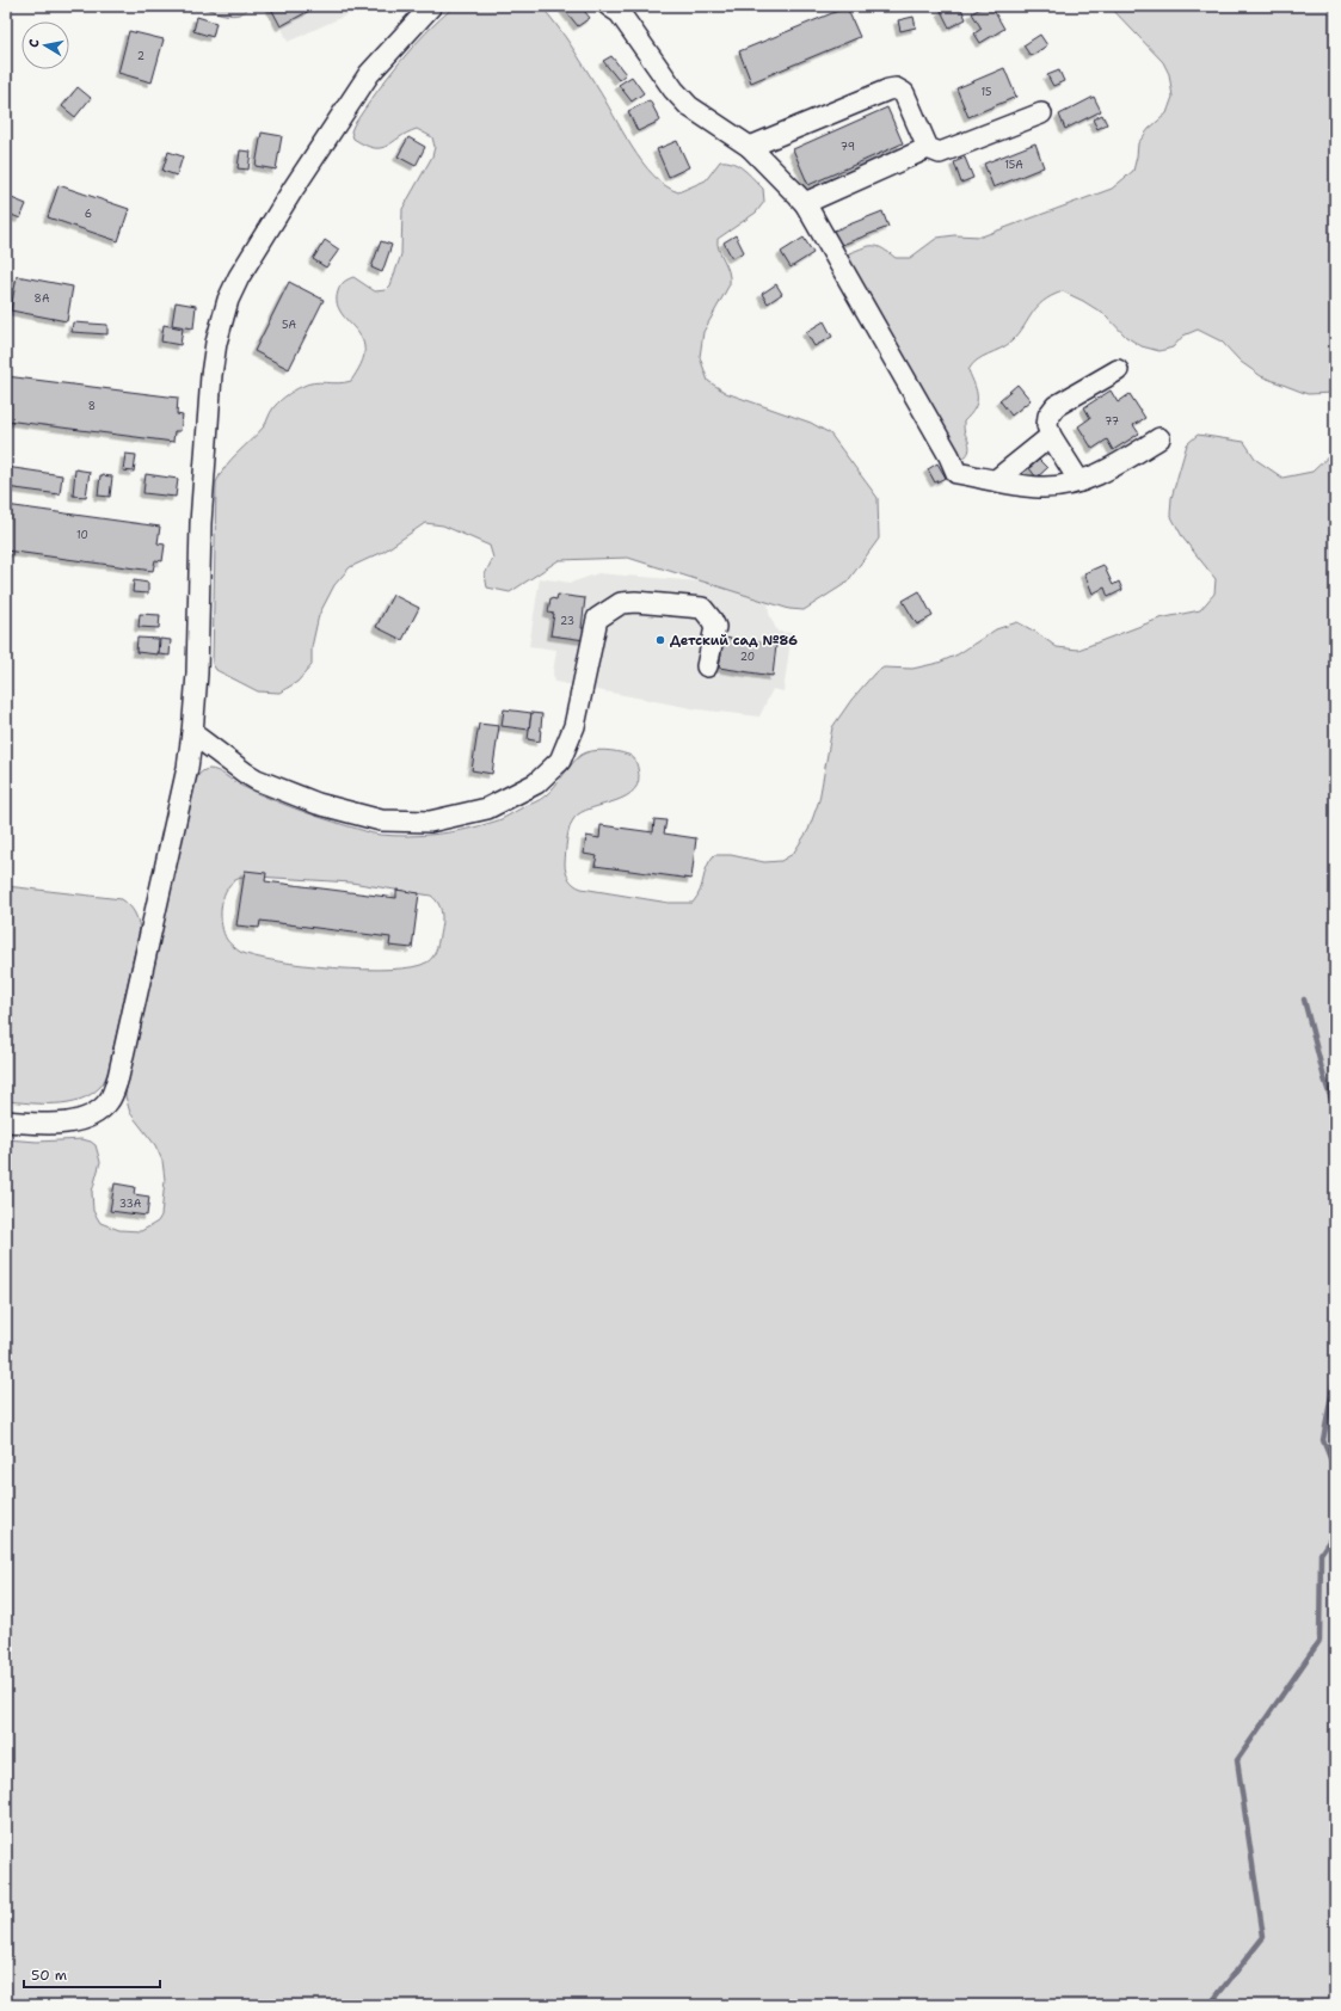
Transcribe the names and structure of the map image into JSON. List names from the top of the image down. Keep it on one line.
{"places":["Детский сад №86"],"house_numbers":["2","15","79","15А","6","8А","5А","8","77","10","23","20","33А"],"scale_bar":"50 m","north":"left"}
